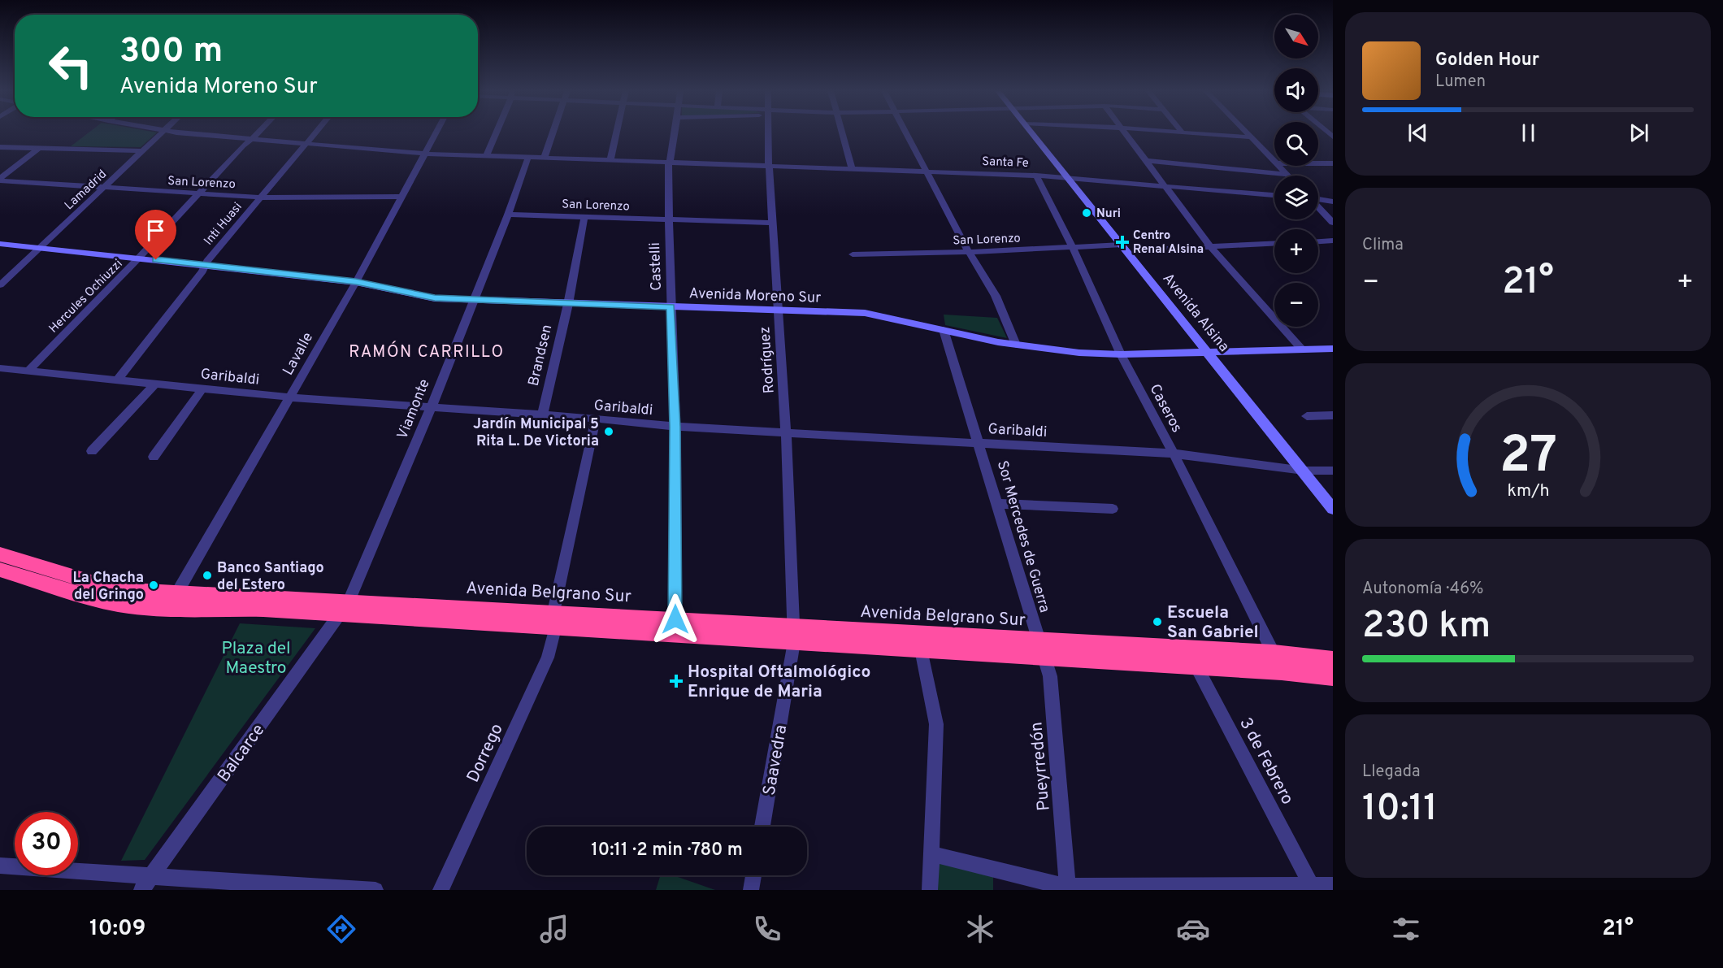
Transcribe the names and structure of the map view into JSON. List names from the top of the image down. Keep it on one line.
{"streets":{"highway":["Avenida Belgrano Sur"],"street":["Santa Fe","San Lorenzo","Lamadrid","Inti Huasi","Castelli","Avenida Moreno Sur","Hercules Ochiuzzi","Avenida Alsina","Lavalle","Brandsen","Rodríguez","Garibaldi","Caseros","Viamonte","Sor Mercedes de Guerra","Balcarce","Dorrego","Saavedra","3 de Febrero","Pueyrredón"]},"crossings":[["Santa Fe","Inti Huasi"],["Santa Fe","Castelli"],["Santa Fe","Hercules Ochiuzzi"],["Santa Fe","Avenida Alsina"],["Santa Fe","Lavalle"],["Santa Fe","Rodríguez"],["Santa Fe","Caseros"],["Santa Fe","Viamonte"],["San Lorenzo","Lamadrid"],["San Lorenzo","Inti Huasi"],["San Lorenzo","Castelli"],["San Lorenzo","Hercules Ochiuzzi"],["San Lorenzo","Avenida Alsina"],["San Lorenzo","Lavalle"],["San Lorenzo","Brandsen"],["San Lorenzo","Rodríguez"],["San Lorenzo","Caseros"],["San Lorenzo","Viamonte"],["Lamadrid","Avenida Moreno Sur"],["Inti Huasi","Avenida Moreno Sur"],["Inti Huasi","Garibaldi"],["Castelli","Avenida Moreno Sur"],["Castelli","Garibaldi"],["Castelli","Avenida Belgrano Sur"],["Avenida Moreno Sur","Hercules Ochiuzzi"],["Avenida Moreno Sur","Avenida Alsina"],["Avenida Moreno Sur","Lavalle"],["Avenida Moreno Sur","Brandsen"],["Avenida Moreno Sur","Rodríguez"],["Avenida Moreno Sur","Caseros"],["Avenida Moreno Sur","Viamonte"],["Avenida Moreno Sur","Sor Mercedes de Guerra"],["Hercules Ochiuzzi","Garibaldi"],["Avenida Alsina","Garibaldi"],["Lavalle","Garibaldi"],["Lavalle","Avenida Belgrano Sur"],["Brandsen","Garibaldi"],["Rodríguez","Garibaldi"],["Rodríguez","Avenida Belgrano Sur"],["Rodríguez","Saavedra"],["Garibaldi","Caseros"],["Garibaldi","Viamonte"],["Garibaldi","Sor Mercedes de Guerra"],["Caseros","Avenida Belgrano Sur"],["Viamonte","Avenida Belgrano Sur"],["Viamonte","Balcarce"],["Sor Mercedes de Guerra","Avenida Belgrano Sur"],["Sor Mercedes de Guerra","Pueyrredón"],["Avenida Belgrano Sur","Balcarce"],["Avenida Belgrano Sur","Dorrego"],["Avenida Belgrano Sur","Saavedra"],["Avenida Belgrano Sur","3 de Febrero"],["Avenida Belgrano Sur","Pueyrredón"]],"districts":["RAMÓN CARRILLO"],"parks":["Plaza del Maestro"],"places":{"other":["Nuri","Jardín Municipal 5 Rita L. De Victoria","Banco Santiago del Estero","La Chacha del Gringo","Escuela San Gabriel"],"health":["Centro Renal Alsina","Hospital Oftalmológico Enrique de Maria"]},"north":"bottom right","page":{"map_buttons":["+","−"],"turn":["300 m","Avenida Moreno Sur"],"song":["Golden Hour","Lumen"],"tile":["Clima",["Autonomía · 46%","230 km"],["Llegada","10:11"]],"heat":["−","21°","+"],"limit":"30","trip":"10:11 · 2 min · 780 m","tabs":["10:09","21°"],"gauge":["27","km/h"]}}
